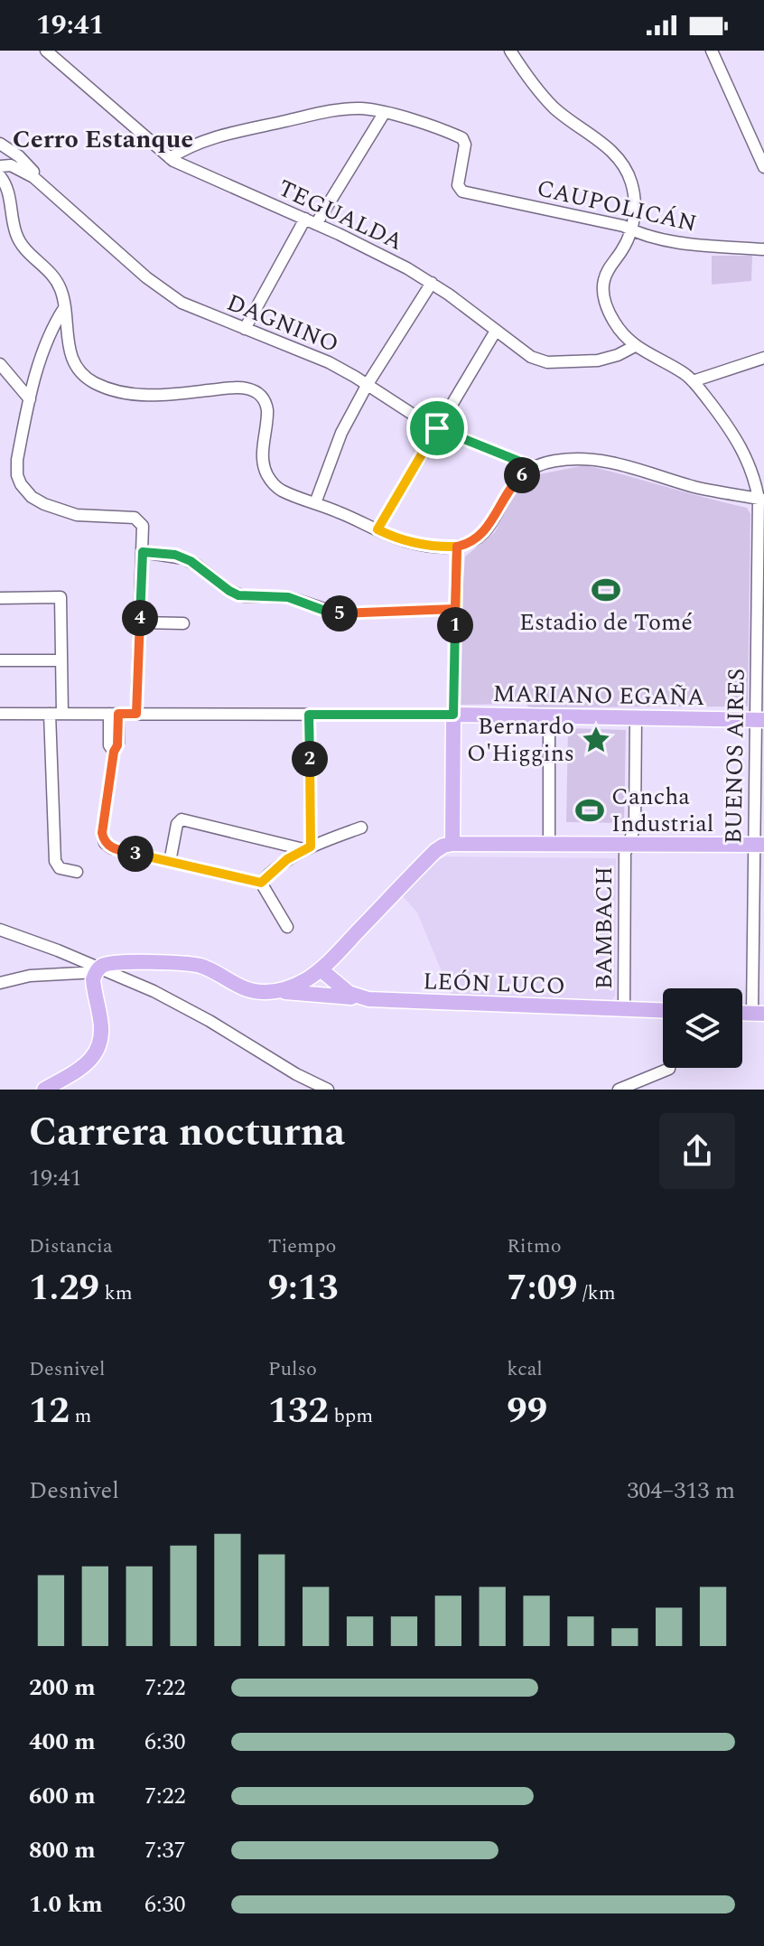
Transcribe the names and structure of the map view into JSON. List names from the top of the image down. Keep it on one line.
{"streets":{"main road":["MARIANO EGAÑA","LEÓN LUCO"],"street":["CAUPOLICÁN","TEGUALDA","DAGNINO","BUENOS AIRES","BAMBACH"]},"crossings":[["TEGUALDA","BUENOS AIRES"],["MARIANO EGAÑA","BUENOS AIRES"],["MARIANO EGAÑA","BAMBACH"],["BAMBACH","LEÓN LUCO"]],"districts":["Cerro Estanque"],"places":{"sports":["Estadio de Tomé","Cancha Industrial"],"place":["Bernardo O'Higgins"]},"page":{"status":"19:41","pins":["6","5","4","1","2","3"],"heading":["Carrera nocturna","19:41"],"stats":[["Distancia","1.29 km"],["Tiempo","9:13"],["Ritmo","7:09 /km"],["Desnivel","12 m"],["Pulso","132 bpm"],["kcal","99"]],"chart":["Desnivel","304–313 m"],"list":[{"name":"200 m","note":"7:22"},{"name":"400 m","note":"6:30"},{"name":"600 m","note":"7:22"},{"name":"800 m","note":"7:37"},{"name":"1.0 km","note":"6:30"}]}}
